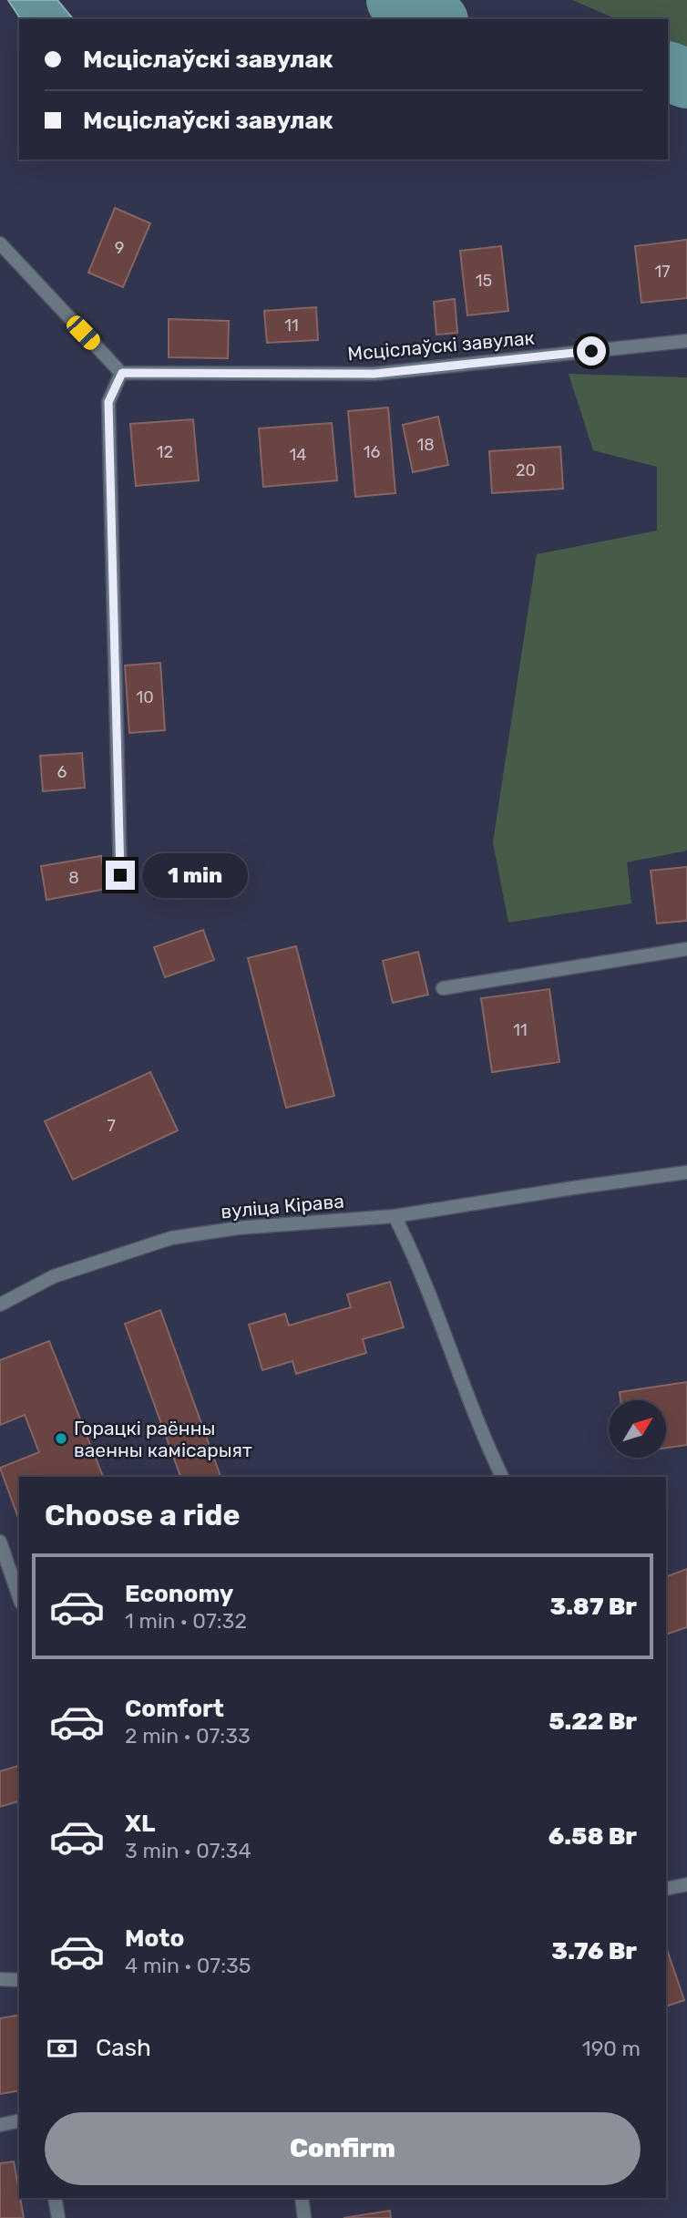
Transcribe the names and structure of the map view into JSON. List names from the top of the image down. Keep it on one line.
{"streets":{"street":["Мсціслаўскі завулак","вуліца Кірава"]},"places":["Горацкі раённы ваенны камісарыят"],"house_numbers":["9","17","15","11","18","12","16","14","20","10","6","8","11","7"],"north":"top right","page":{"banner":["Мсціслаўскі завулак","Мсціслаўскі завулак"],"bubble":"1 min","heading":"Choose a ride","list":[{"name":"Economy","note":"1 min · 07:32","value":"3.87 Br"},{"name":"Comfort","note":"2 min · 07:33","value":"5.22 Br"},{"name":"XL","note":"3 min · 07:34","value":"6.58 Br"},{"name":"Moto","note":"4 min · 07:35","value":"3.76 Br"}],"pay":["Cash","190 m"],"buttons":"Confirm"}}
